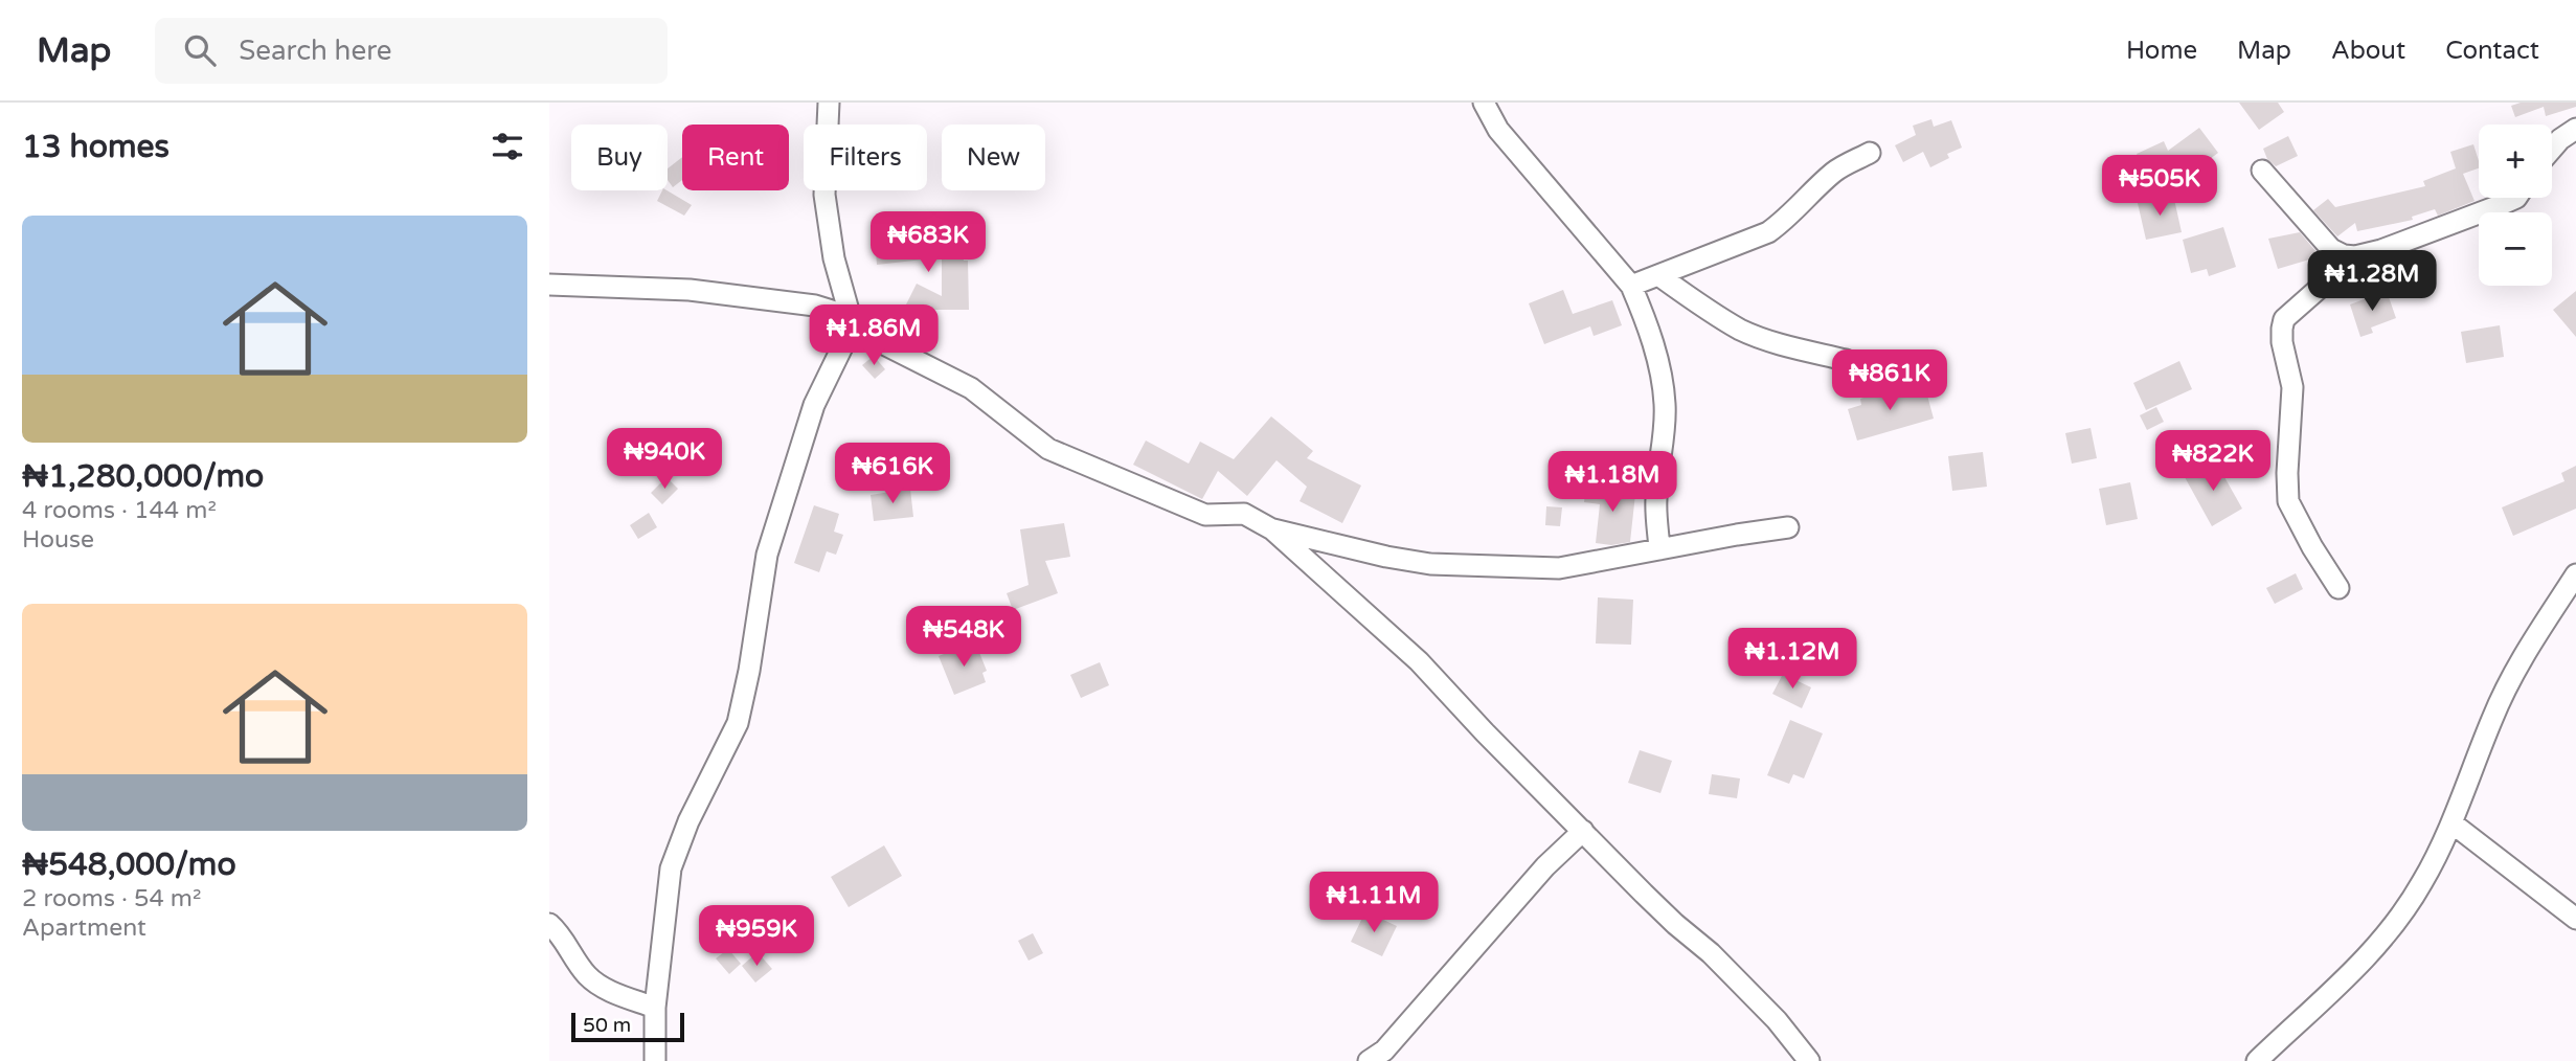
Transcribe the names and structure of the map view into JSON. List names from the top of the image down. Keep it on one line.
{"scale_bar":"50 m","page":{"header":"Map","search":"Search here","nav":["Home","Map","About","Contact"],"heading":"13 homes","map_buttons":["+","−"],"chip":["Buy","Rent","Filters","New"],"price":["₦505K","₦683K","₦1.28M","₦1.86M","₦861K","₦940K","₦822K","₦616K","₦1.18M","₦548K","₦1.12M","₦1.11M","₦959K"],"list":[{"name":"₦1,280,000/mo","note":"4 rooms · 144 m² · House"},{"name":"₦548,000/mo","note":"2 rooms · 54 m² · Apartment"}],"scale":"50 m"}}
